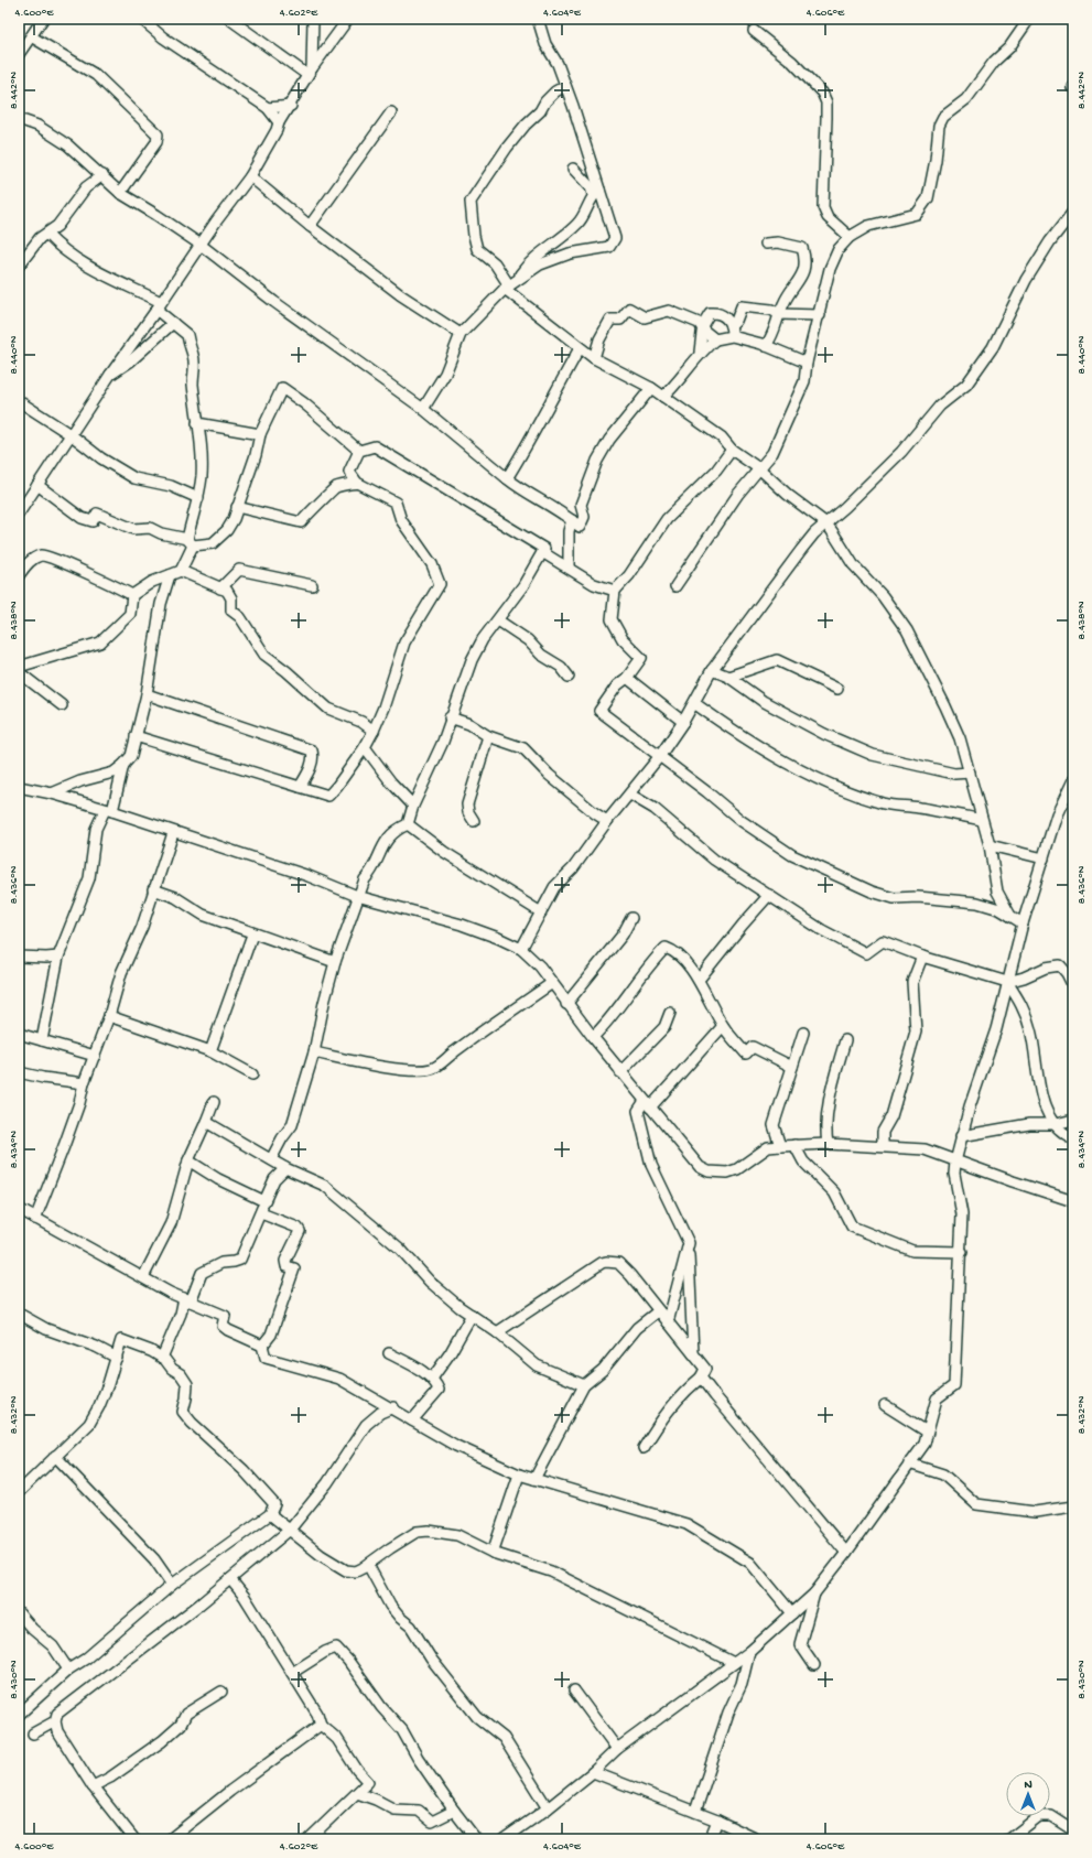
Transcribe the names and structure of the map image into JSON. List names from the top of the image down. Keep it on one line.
{"north":"top","coordinates":["4.600°E","4.602°E","4.604°E","4.606°E","8.442°N","8.440°N","8.438°N","8.436°N","8.434°N","8.432°N","8.430°N"]}
